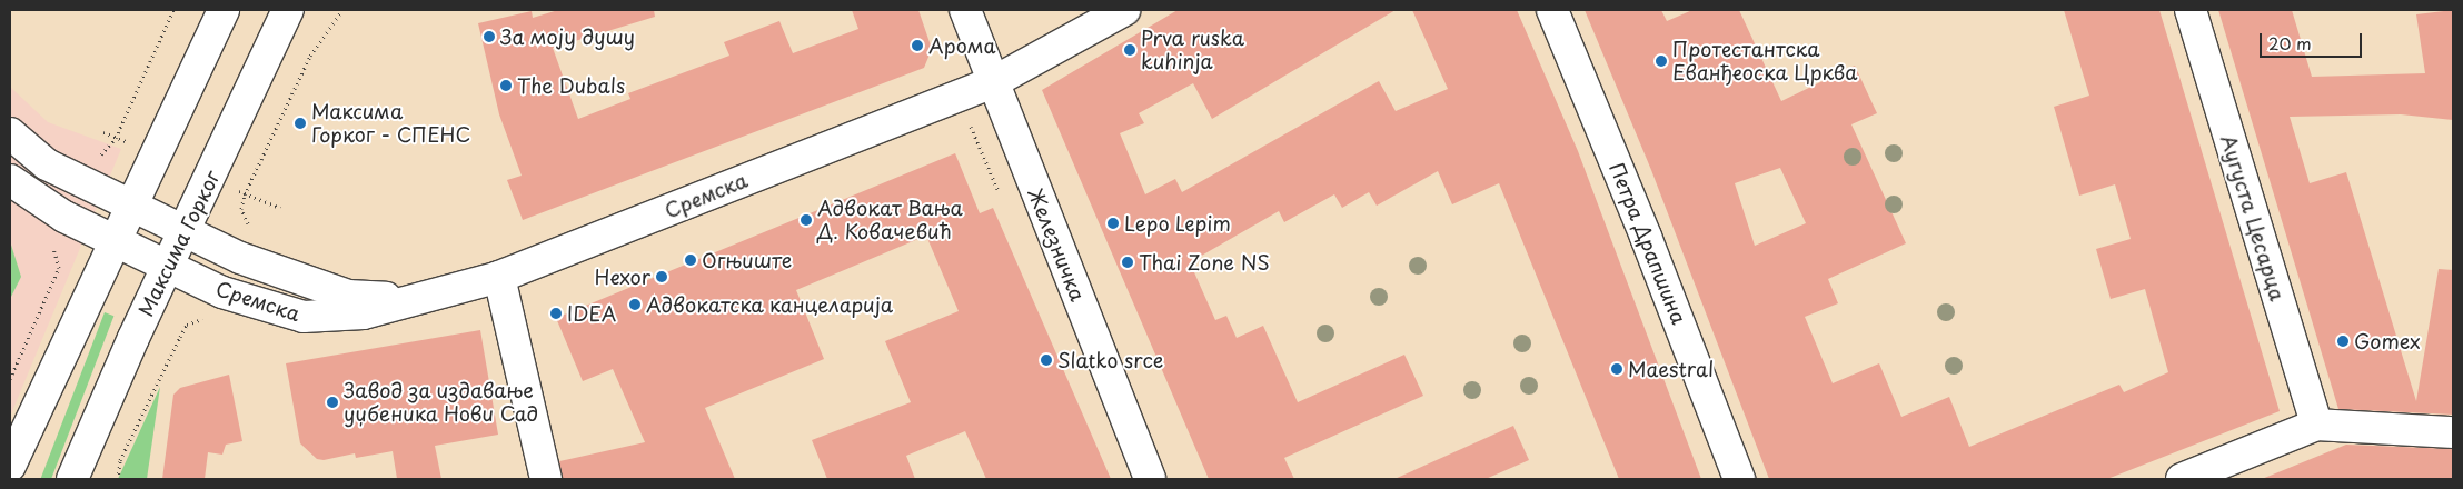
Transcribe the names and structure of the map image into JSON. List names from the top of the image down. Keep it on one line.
{"streets":{"street":["Сремска","Аугуста Цесарца","Максима Горког","Петра Драпшина","Железничка"]},"crossings":[["Сремска","Максима Горког"],["Сремска","Железничка"]],"places":["За моју душу","Арома","Prva ruska kuhinja","Протестантска Еванђеоска Црква","The Dubals","Максима Горког - СПЕНС","Адвокат Вања Д. Ковачевић","Lepo Lepim","Огњиште","Thai Zone NS","Hexor","Адвокатска канцеларија","IDEA","Gomex","Slatko srce","Maestral","Завод за издавање уџбеника Нови Сад"],"scale_bar":"20 m"}
